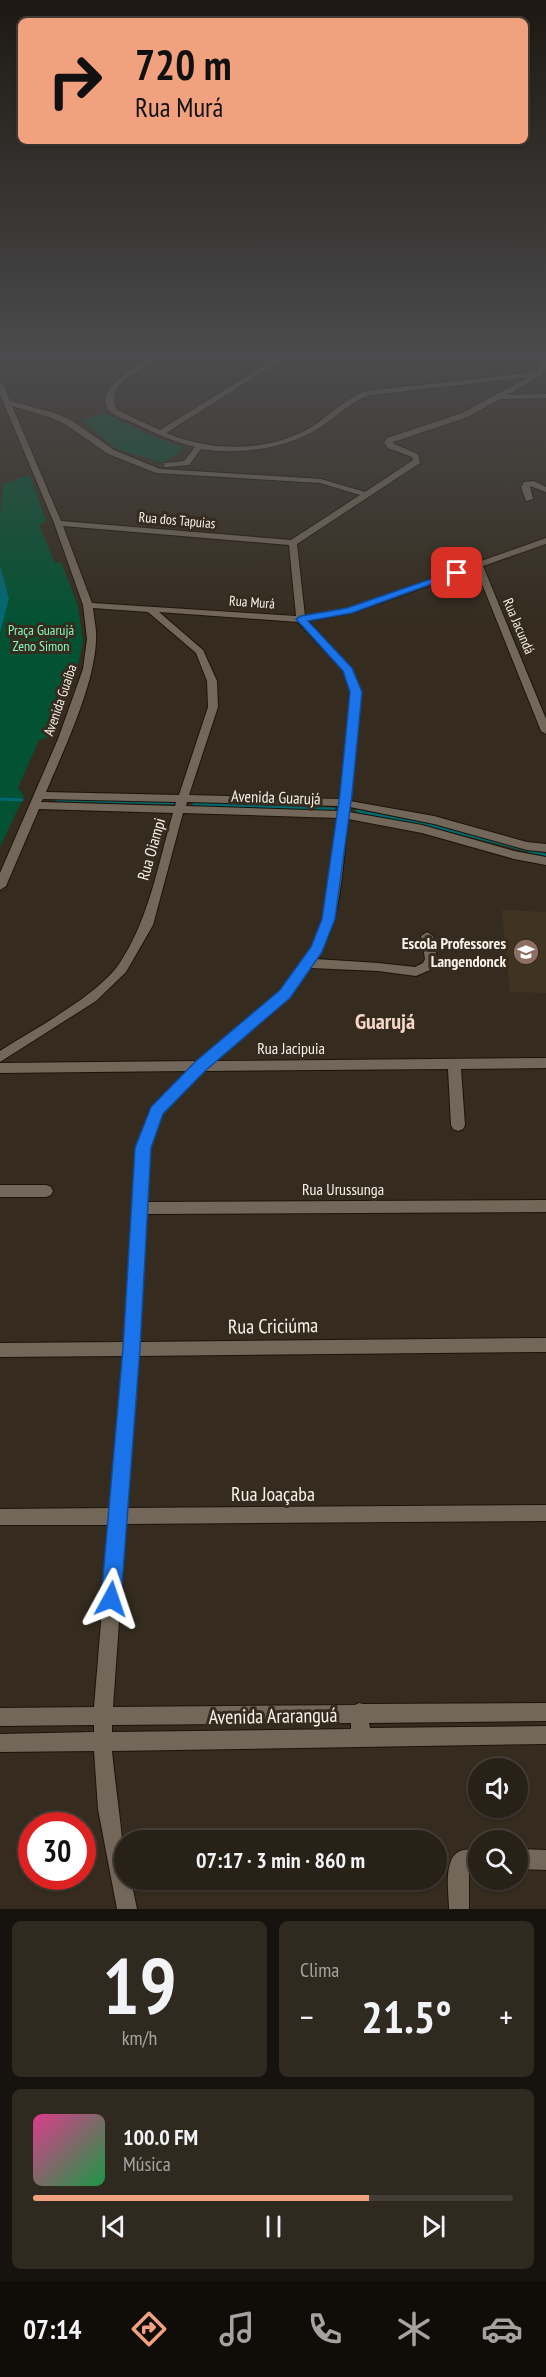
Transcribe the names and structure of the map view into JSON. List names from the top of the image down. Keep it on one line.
{"streets":{"street":["Rua dos Tapuias","Rua Murá","Rua Jacundá","Avenida Guaíba","Avenida Guarujá","Rua Oiampi","Rua Jacipuia","Rua Urussunga","Rua Criciúma","Rua Joaçaba","Avenida Araranguá"]},"crossings":[["Rua dos Tapuias","Avenida Guaíba"],["Rua Murá","Rua Jacundá"],["Rua Murá","Avenida Guaíba"],["Rua Murá","Rua Oiampi"],["Avenida Guaíba","Avenida Guarujá"],["Avenida Guarujá","Rua Oiampi"]],"districts":["Guarujá"],"parks":["Praça Guarujá Zeno Simon"],"places":{"school or university":["Escola Professores Langendonck"]},"page":{"turn":["720 m","Rua Murá"],"limit":"30","trip":"07:17 · 3 min · 860 m","tile":[["19","km/h"],"Clima"],"heat":["−","21.5°","+"],"song":["100.0 FM","Música"],"tabs":"07:14"}}
